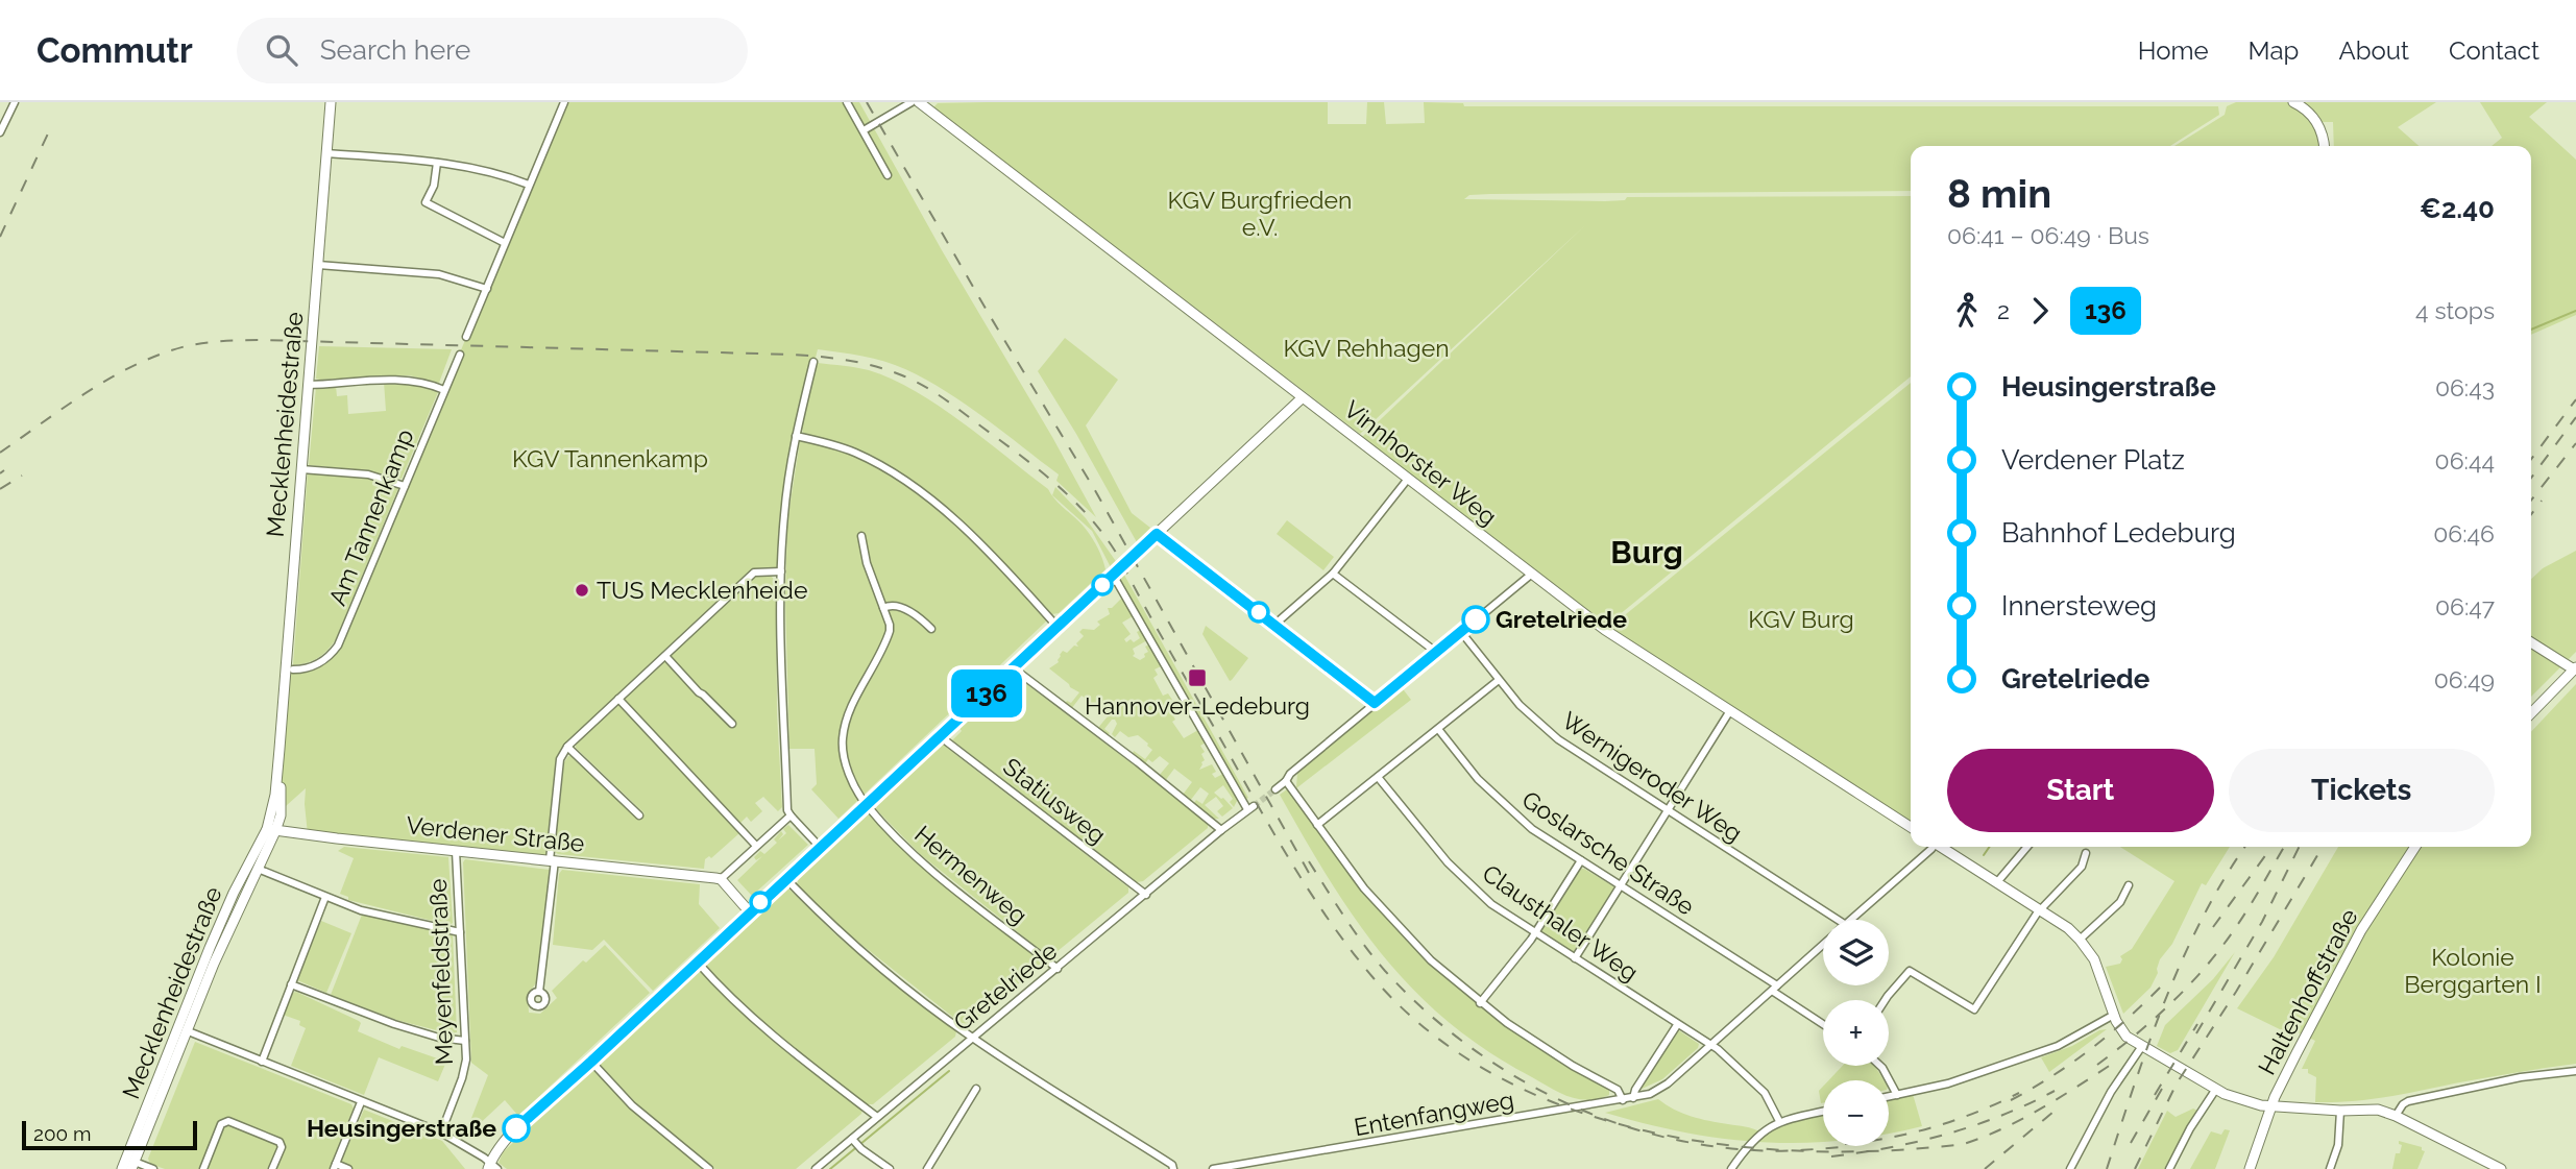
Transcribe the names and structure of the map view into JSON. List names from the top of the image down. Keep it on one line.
{"streets":{"street":["Mecklenheidestraße","Vinnhorster Weg","Am Tannenkamp","Wernigeroder Weg","Statiusweg","Verdener Straße","Goslarsche Straße","Hermenweg","Clausthaler Weg","Meyenfeldstraße","Gretelriede","Haltenhoffstraße","Entenfangweg"]},"crossings":[["Mecklenheidestraße","Verdener Straße"],["Statiusweg","Gretelriede"],["Verdener Straße","Meyenfeldstraße"],["Hermenweg","Gretelriede"],["Clausthaler Weg","Entenfangweg"]],"districts":["Burg"],"parks":["KGV Burgfrieden e.V.","KGV Rehhagen","KGV Tannenkamp","KGV Burg","Kolonie Berggarten I"],"places":{"other":["TUS Mecklenheide","Gretelriede","Heusingerstraße"],"transit":["Hannover-Ledeburg"]},"lines":["bus line 136"],"scale_bar":"200 m","page":{"header":"Commutr","search":"Search here","nav":["Home","Map","About","Contact"],"on_map":"136","heading":["8 min","06:41 – 06:49 · Bus","€2.40"],"legs":["2","136","4 stops"],"list":[{"name":"Heusingerstraße","value":"06:43"},{"name":"Verdener Platz","value":"06:44"},{"name":"Bahnhof Ledeburg","value":"06:46"},{"name":"Innersteweg","value":"06:47"},{"name":"Gretelriede","value":"06:49"}],"buttons":["Start","Tickets"],"map_buttons":["+","−"],"scale":"200 m"}}
